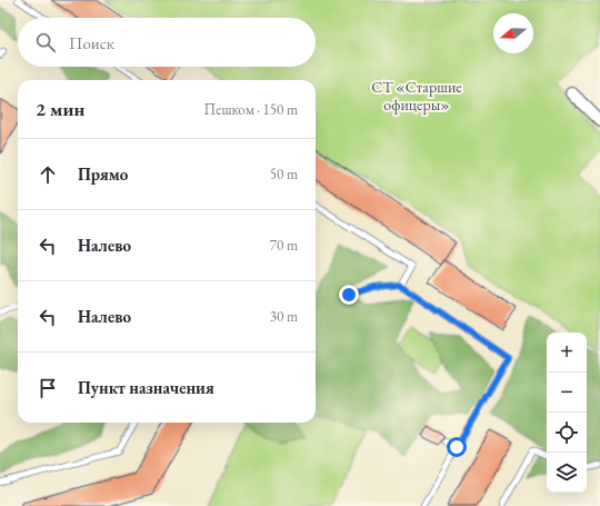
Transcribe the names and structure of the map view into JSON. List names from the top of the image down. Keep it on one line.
{"parks":["СТ «Старшие офицеры»"],"north":"left","page":{"search":"Поиск","heading":["2 мин","Пешком · 150 m"],"list":[["Прямо","50 m"],["Налево","70 m"],["Налево","30 m"],"Пункт назначения"],"map_buttons":["+","−"]}}
